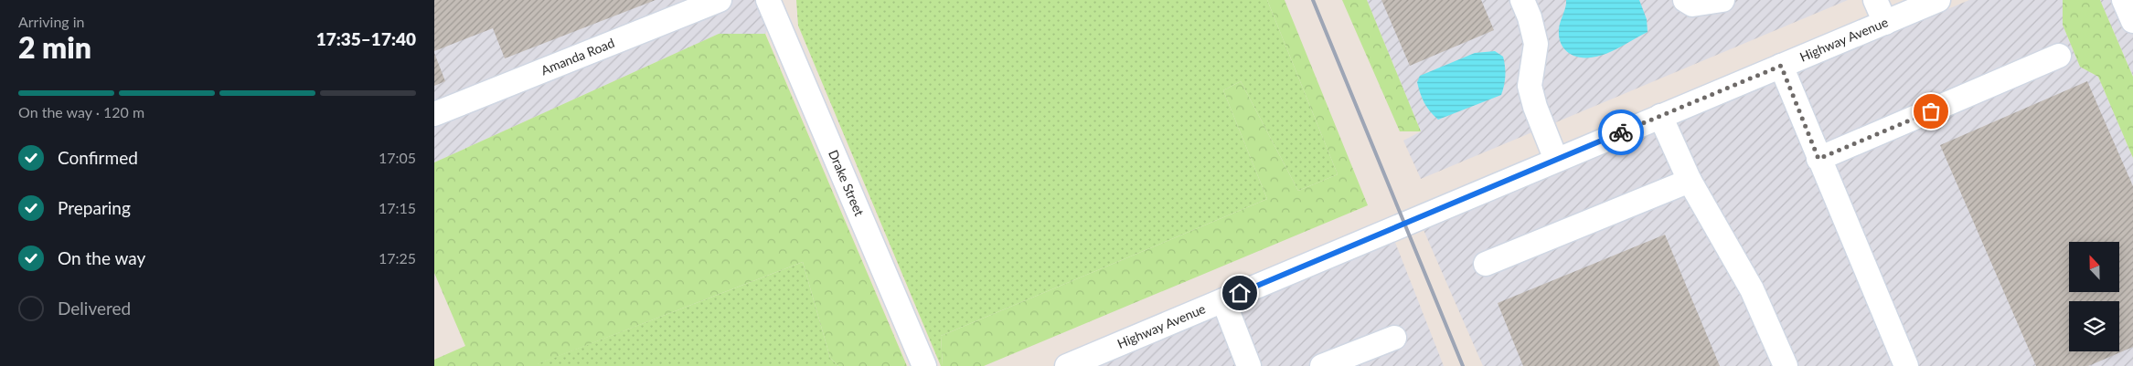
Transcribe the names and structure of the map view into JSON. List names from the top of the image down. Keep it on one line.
{"streets":{"street":["Highway Avenue","Amanda Road","Drake Street"]},"north":"top","page":{"heading":["2 min","Arriving in","17:35–17:40"],"bar":"On the way · 120 m","list":[["Confirmed","17:05"],["Preparing","17:15"],["On the way","17:25"],"Delivered"]}}
